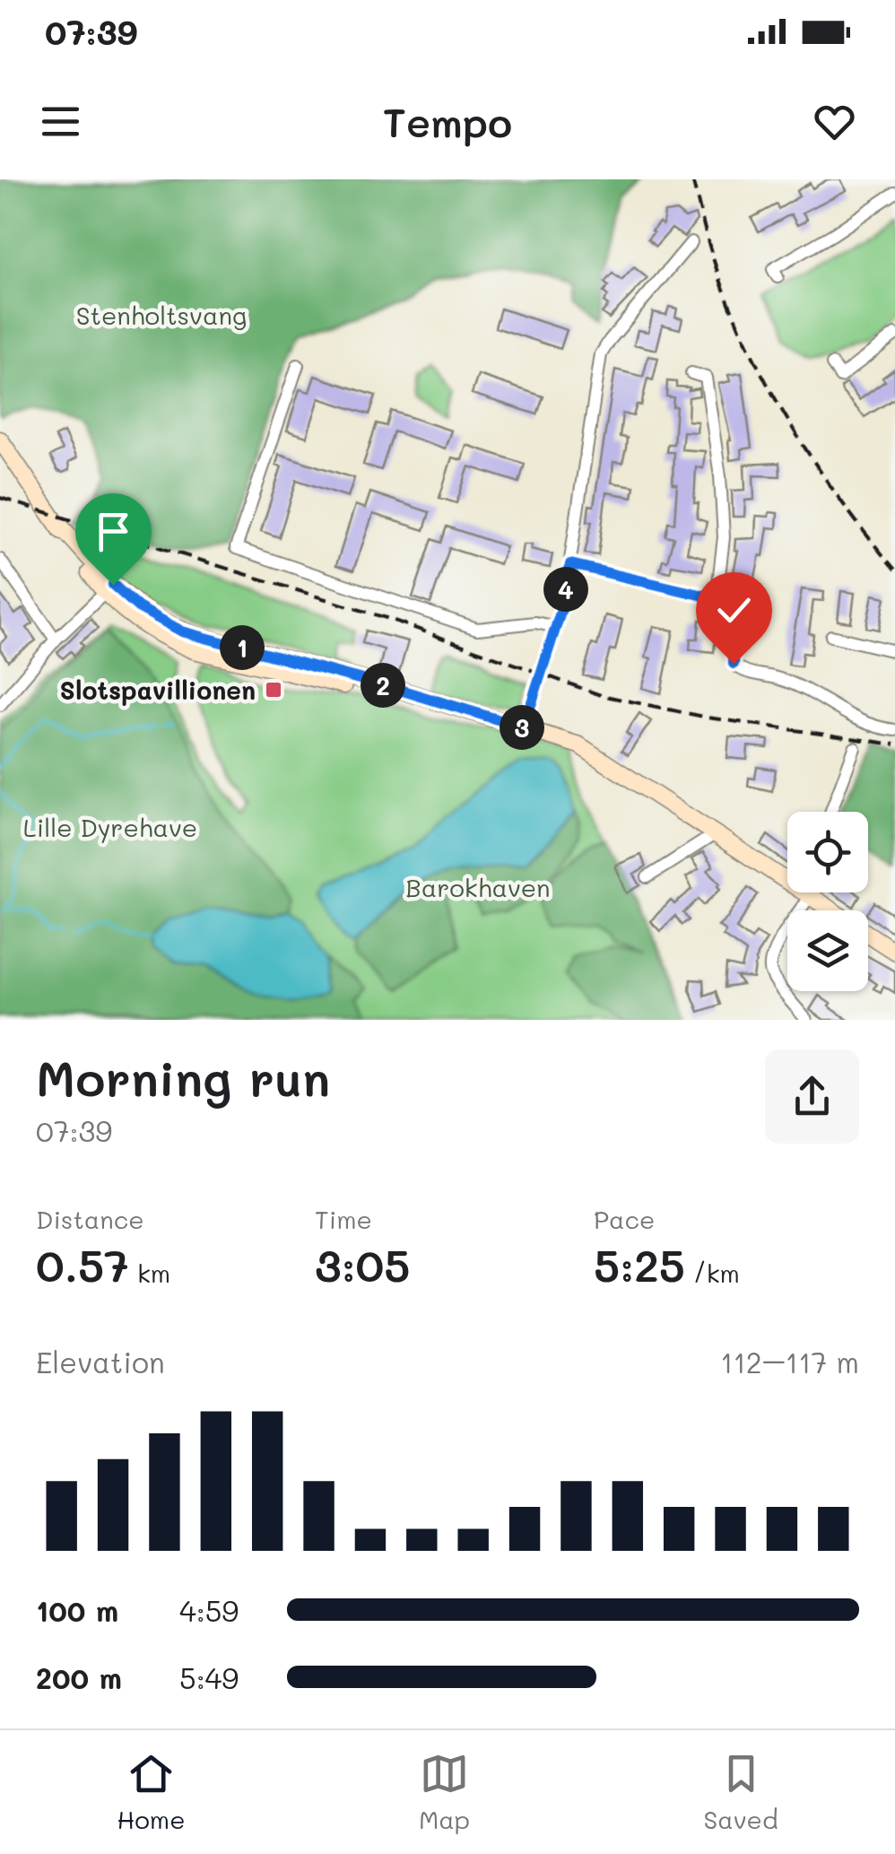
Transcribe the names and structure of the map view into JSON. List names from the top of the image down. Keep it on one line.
{"parks":["Stenholtsvang","Lille Dyrehave","Barokhaven"],"places":{"transit":["Slotspavillionen"]},"page":{"status":"07:39","header":"Tempo","pins":["4","1","2","3"],"heading":["Morning run","07:39"],"stats":[["Distance","0.57 km"],["Time","3:05"],["Pace","5:25 /km"]],"chart":["Elevation","112–117 m"],"list":[{"name":"100 m","note":"4:59"},{"name":"200 m","note":"5:49"}],"tabs":["Home","Map","Saved"]}}
